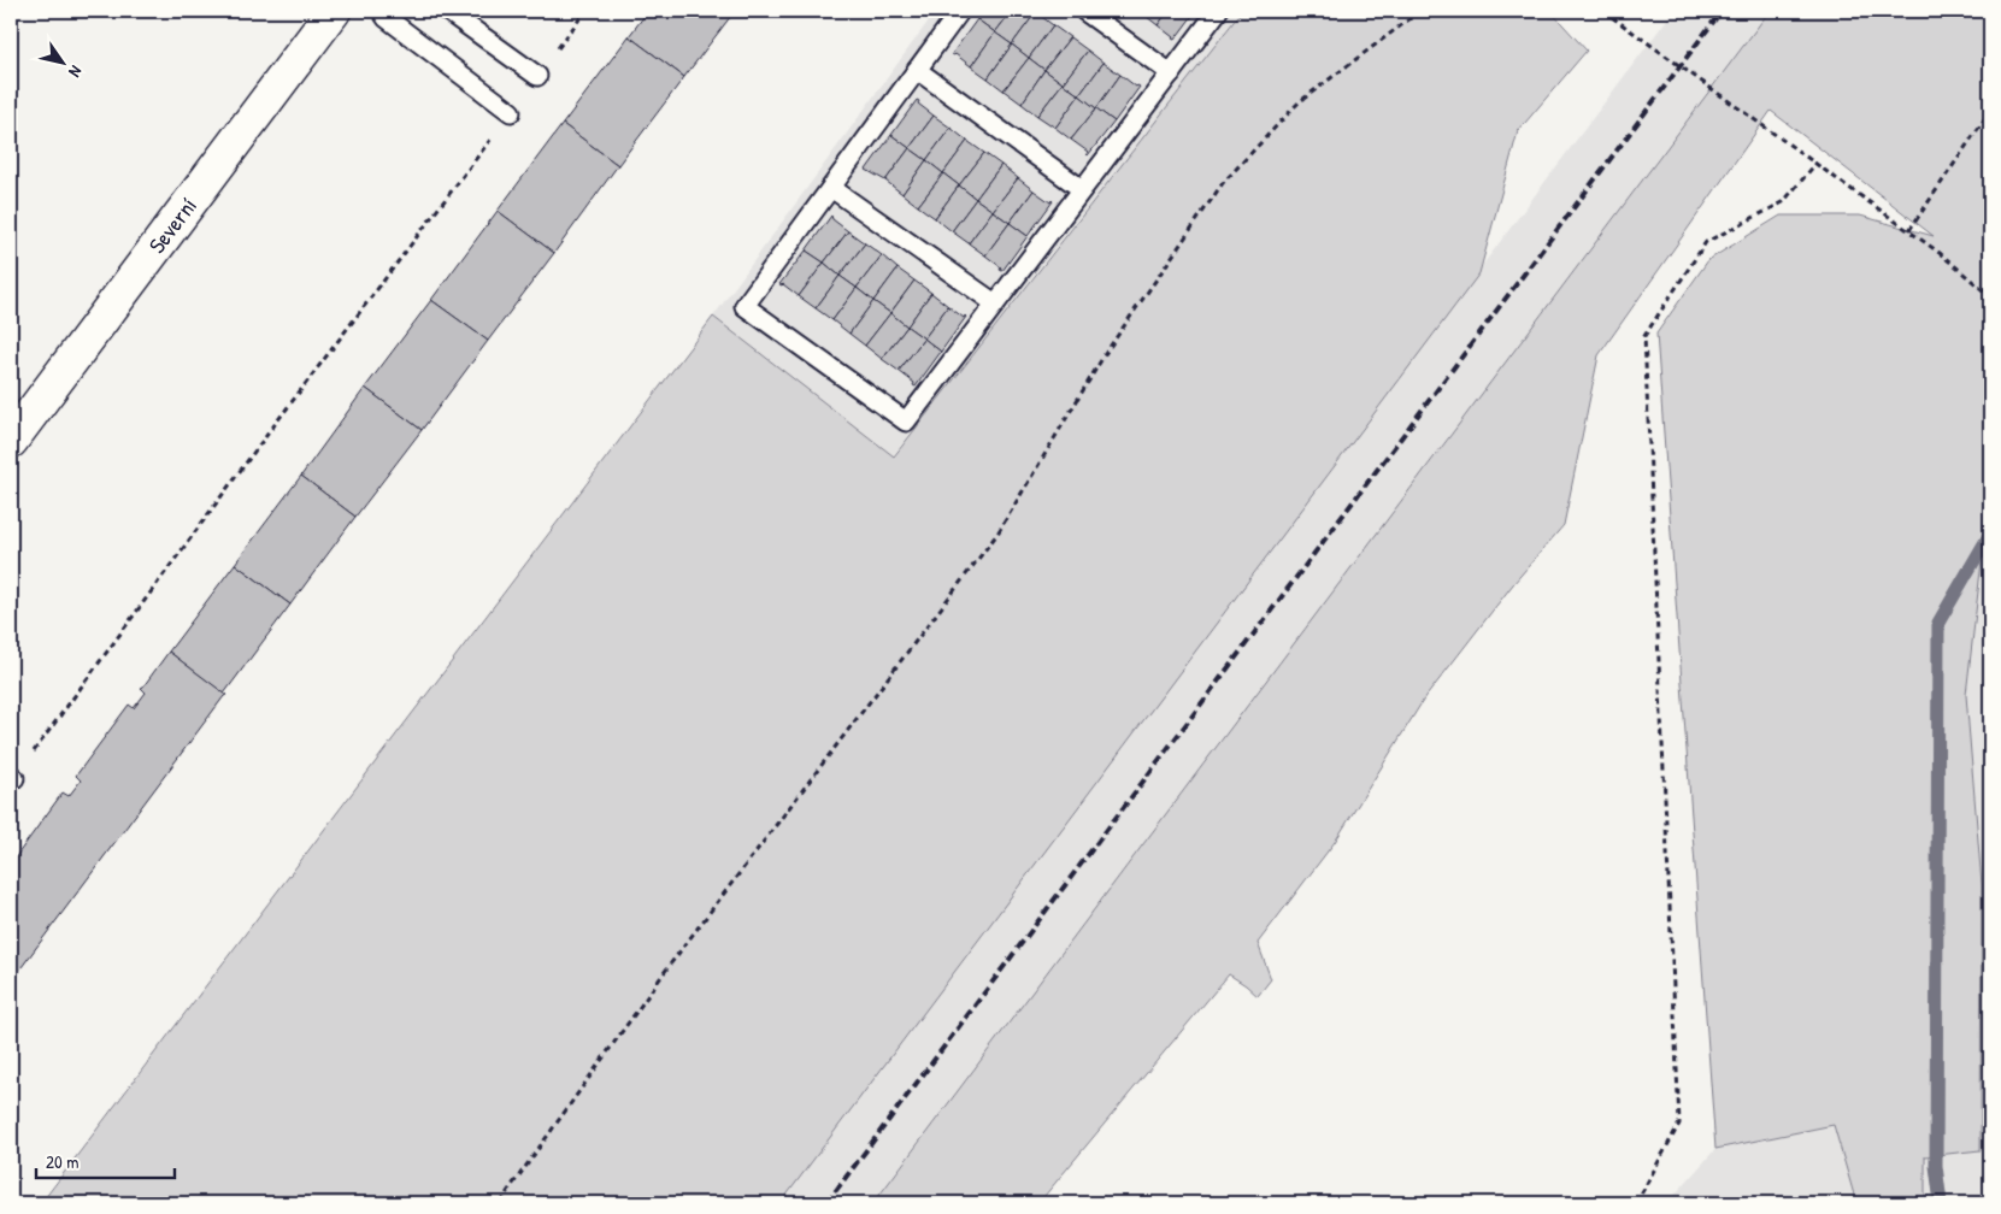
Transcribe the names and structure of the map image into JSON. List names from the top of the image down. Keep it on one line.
{"streets":{"street":["Severní"]},"scale_bar":"20 m","north":"bottom right"}
